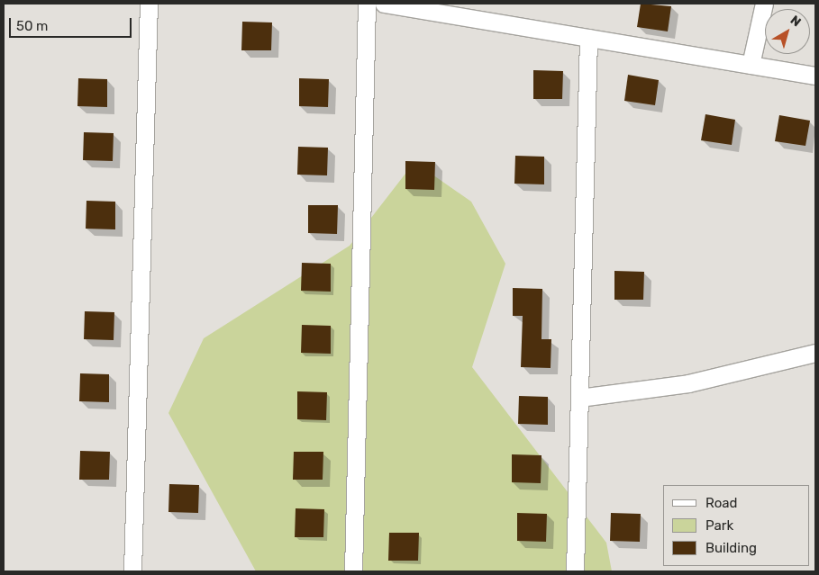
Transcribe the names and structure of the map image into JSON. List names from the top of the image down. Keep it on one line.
{"legend":["Road","Park","Building"],"scale_bar":"50 m","north":"top right"}
